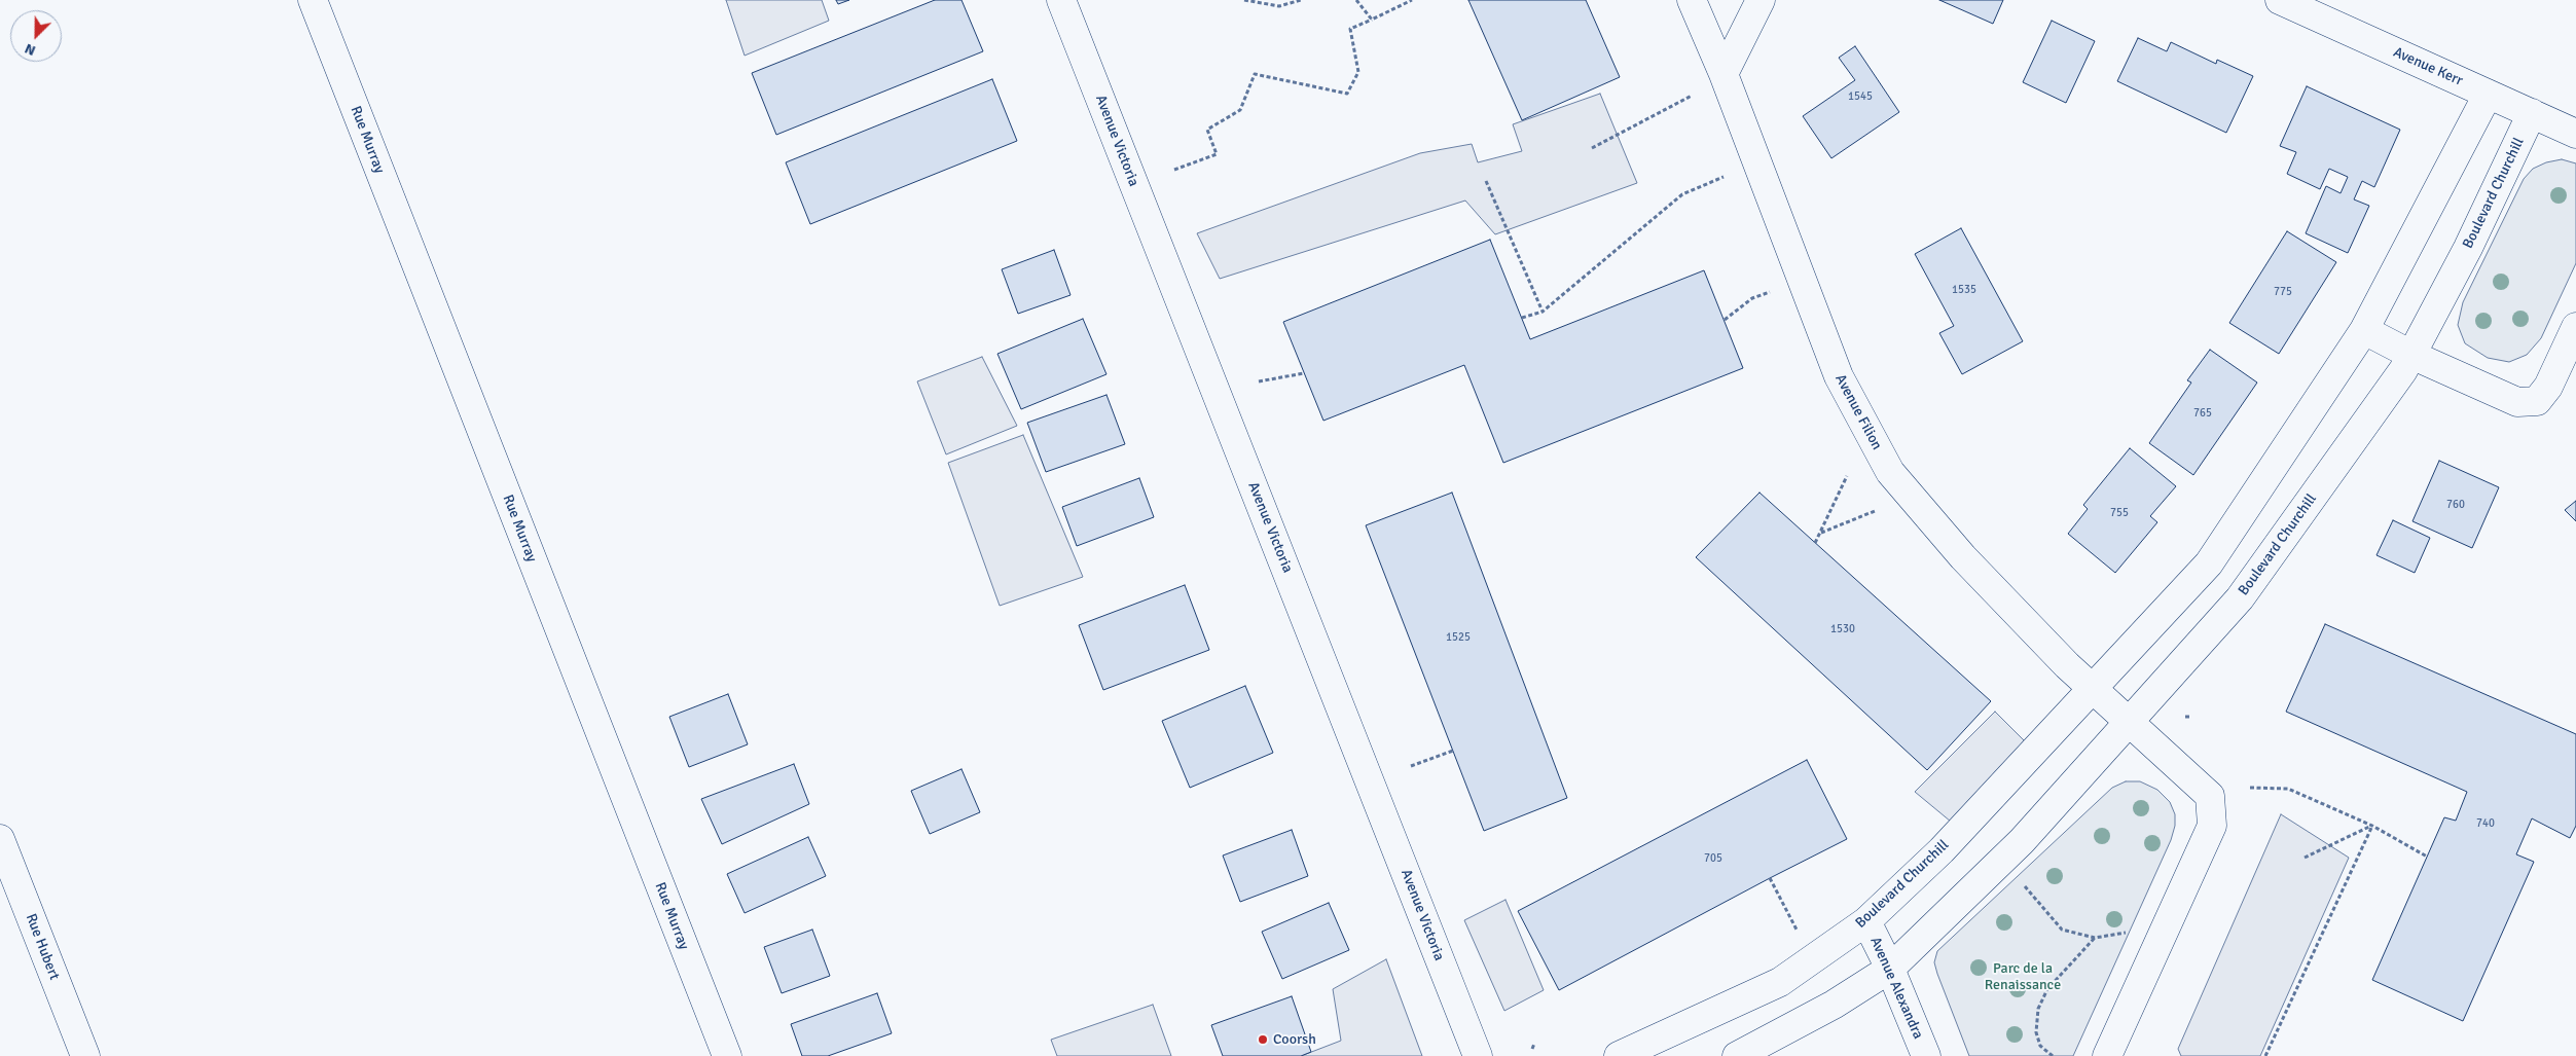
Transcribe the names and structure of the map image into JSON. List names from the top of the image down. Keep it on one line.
{"streets":{"street":["Avenue Kerr","Rue Murray","Avenue Victoria","Boulevard Churchill","Avenue Filion","Rue Hubert","Avenue Alexandra"]},"crossings":[["Avenue Kerr","Boulevard Churchill"],["Boulevard Churchill","Avenue Filion"],["Boulevard Churchill","Avenue Alexandra"]],"parks":["Parc de la Renaissance"],"places":["Coorsh"],"house_numbers":["1545","1535","775","765","760","755","1530","1525","740","705"],"north":"bottom left"}
